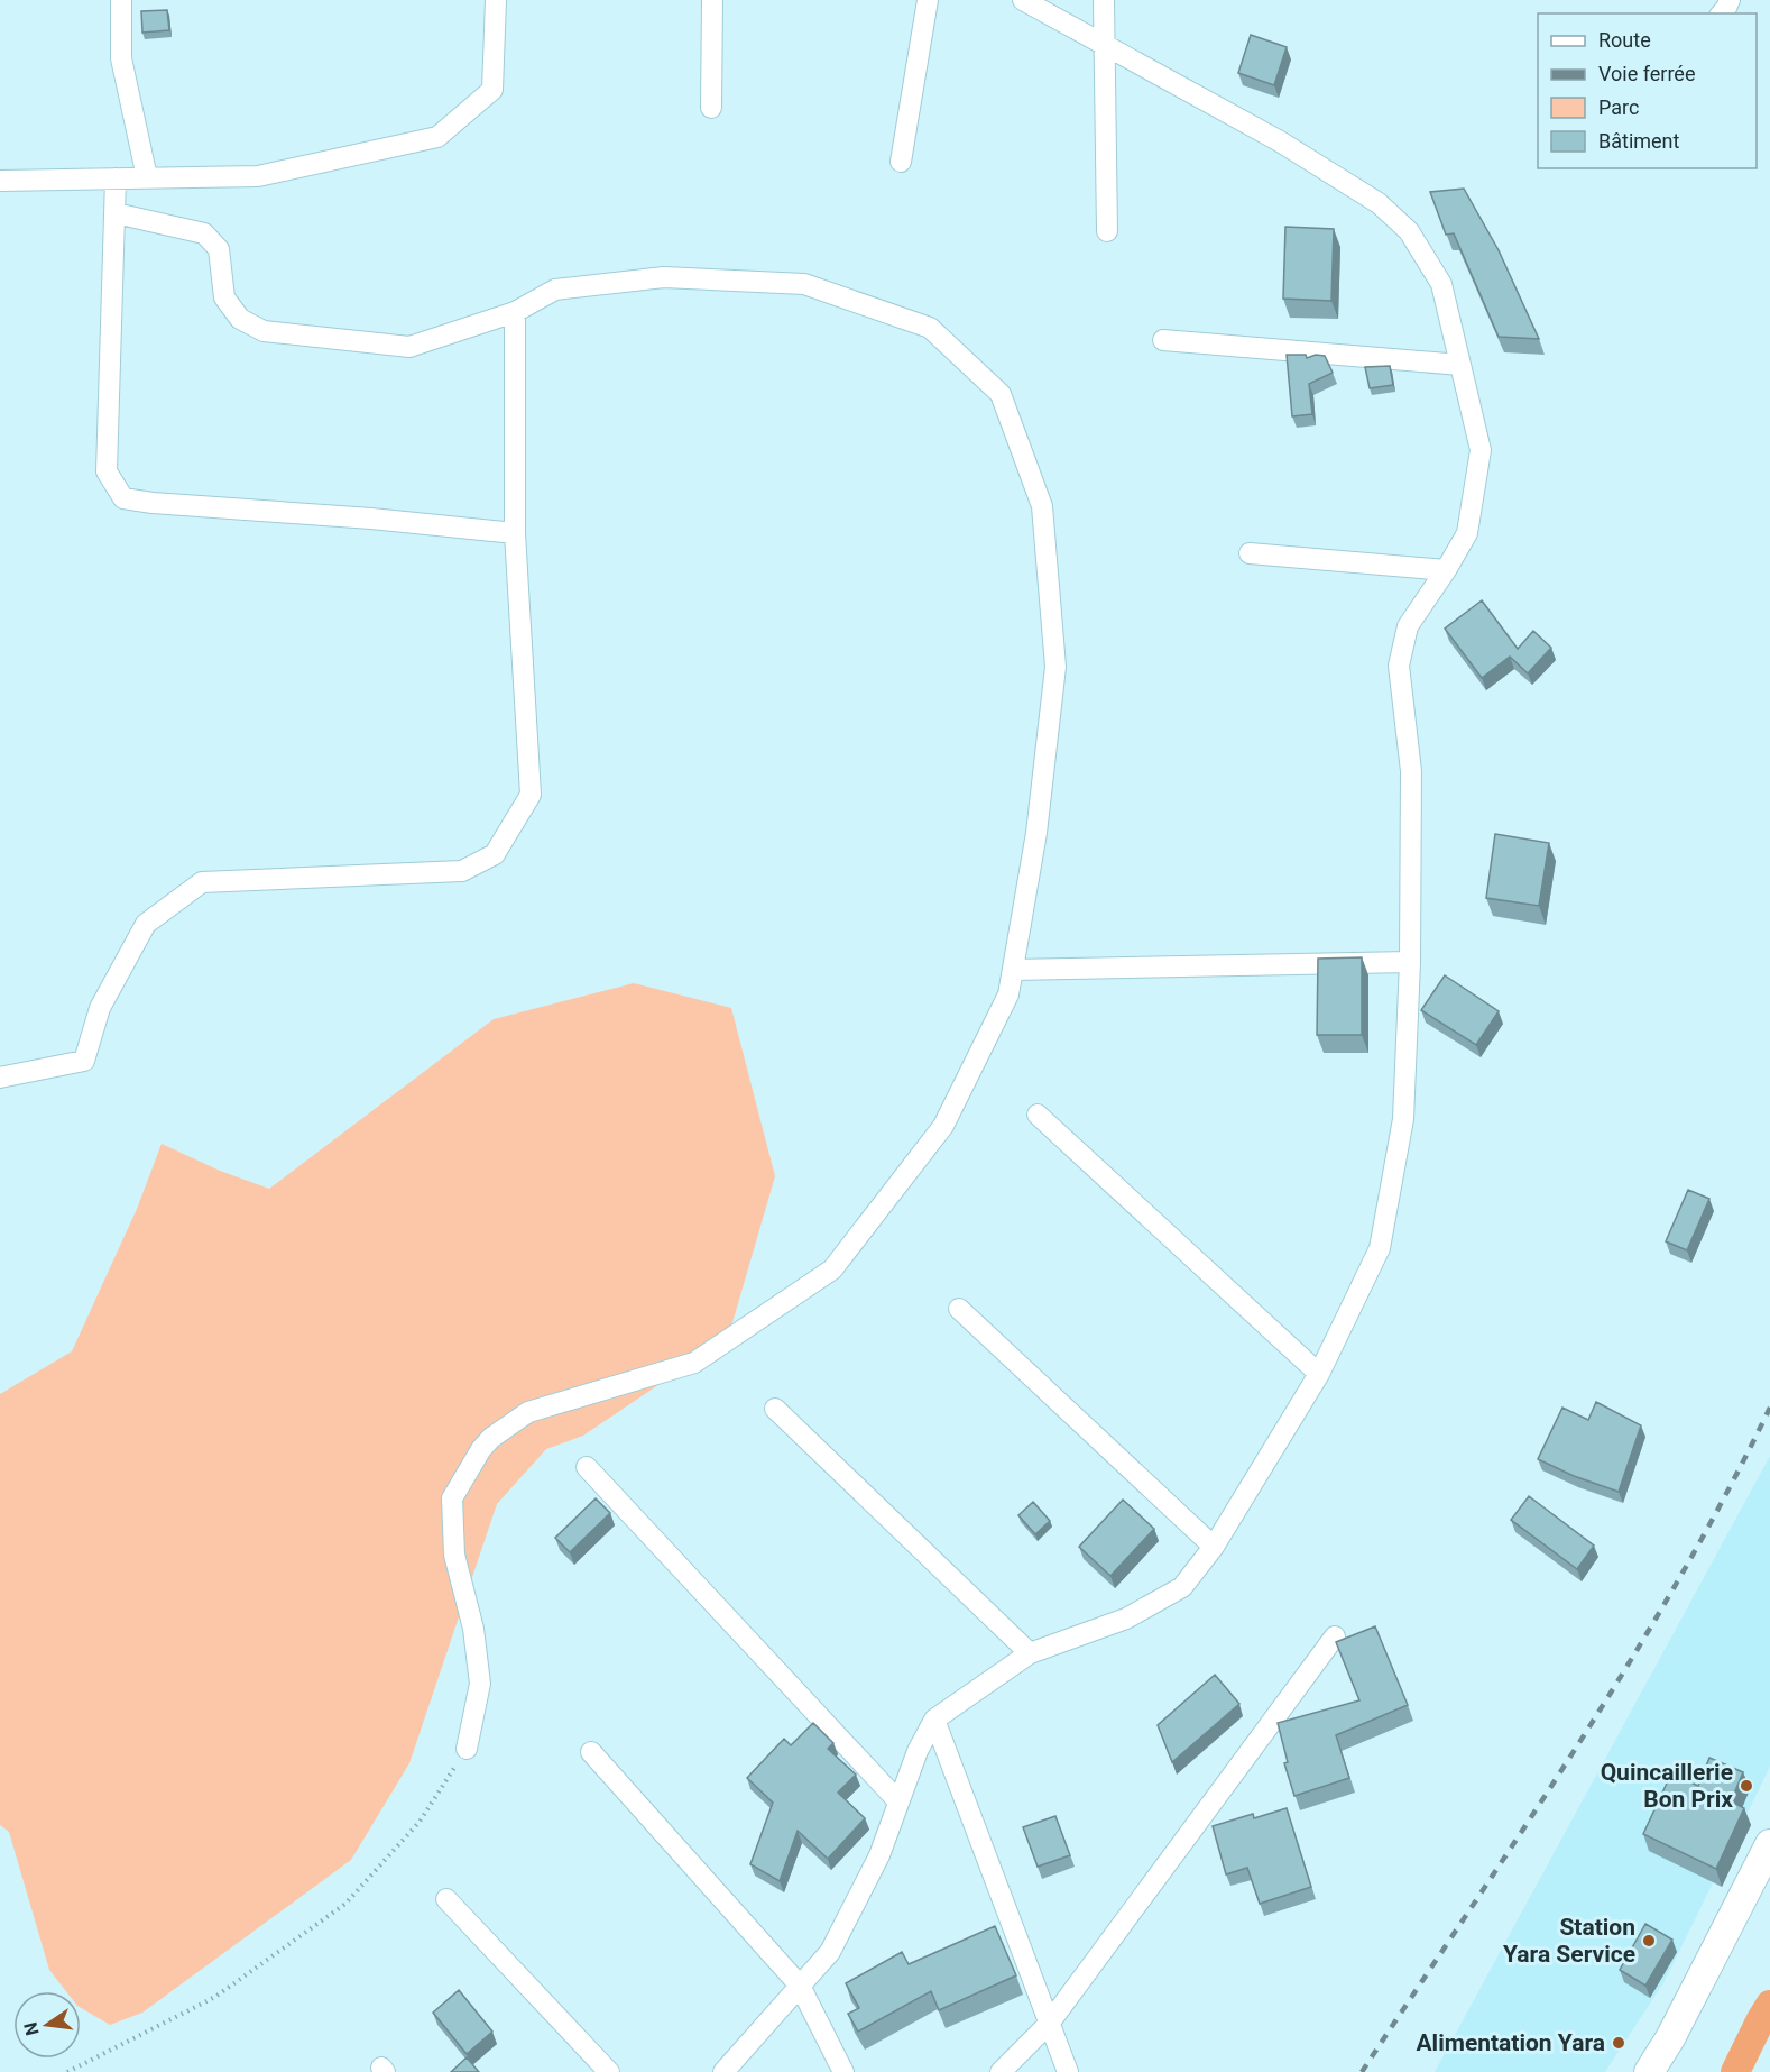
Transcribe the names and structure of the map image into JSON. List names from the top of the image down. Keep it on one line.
{"places":["Quincaillerie Bon Prix","Station Yara Service","Alimentation Yara"],"legend":["Route","Voie ferrée","Parc","Bâtiment"],"north":"left"}
